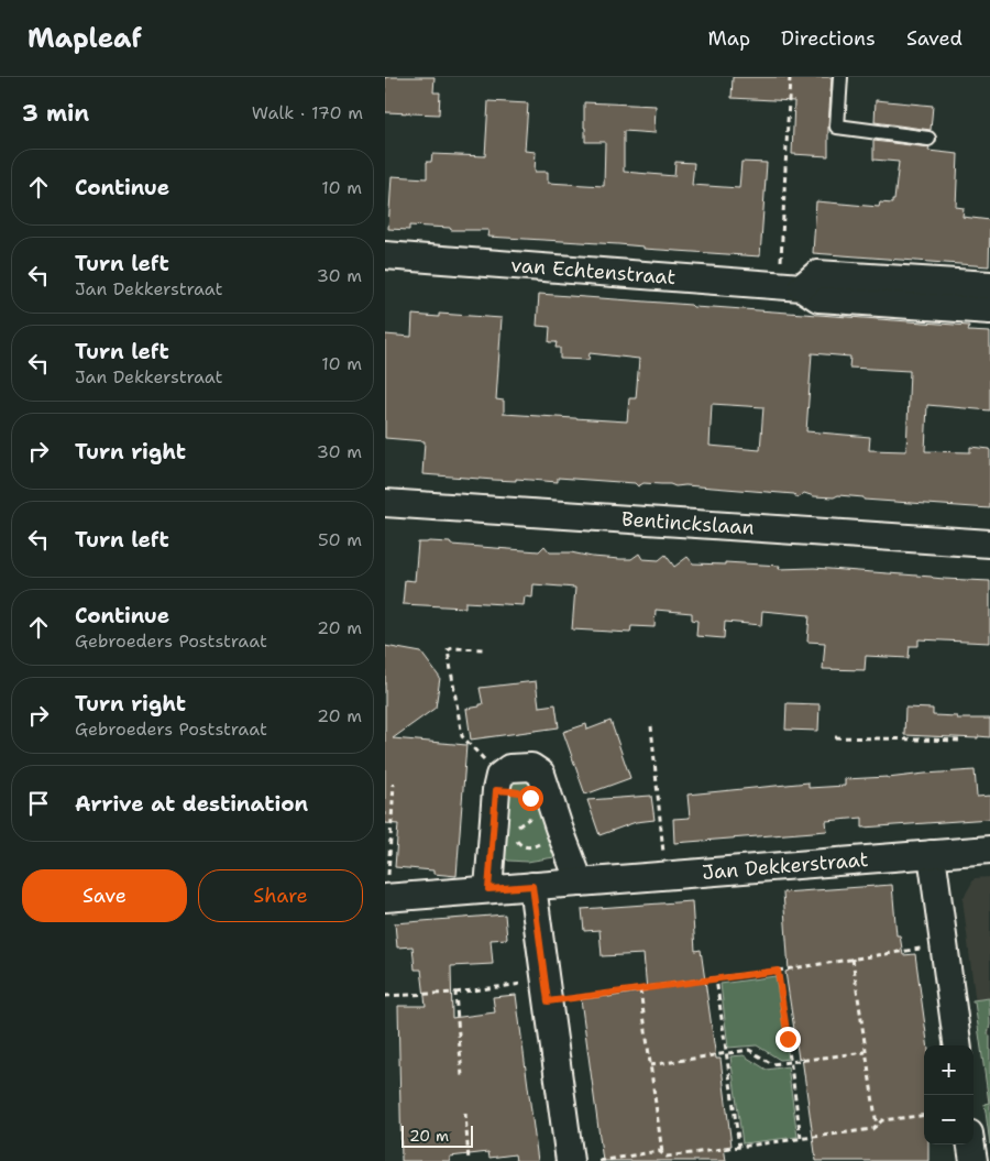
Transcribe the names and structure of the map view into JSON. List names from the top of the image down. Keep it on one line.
{"streets":{"street":["van Echtenstraat","Bentinckslaan","Jan Dekkerstraat"]},"scale_bar":"20 m","page":{"header":"Mapleaf","nav":["Map","Directions","Saved"],"heading":["3 min","Walk · 170 m"],"list":[["Continue","10 m"],["Turn left","Jan Dekkerstraat","30 m"],["Turn left","Jan Dekkerstraat","10 m"],["Turn right","30 m"],["Turn left","50 m"],["Continue","Gebroeders Poststraat","20 m"],["Turn right","Gebroeders Poststraat","20 m"],"Arrive at destination"],"buttons":["Save","Share"],"map_buttons":["+","−"],"scale":"20 m"}}
